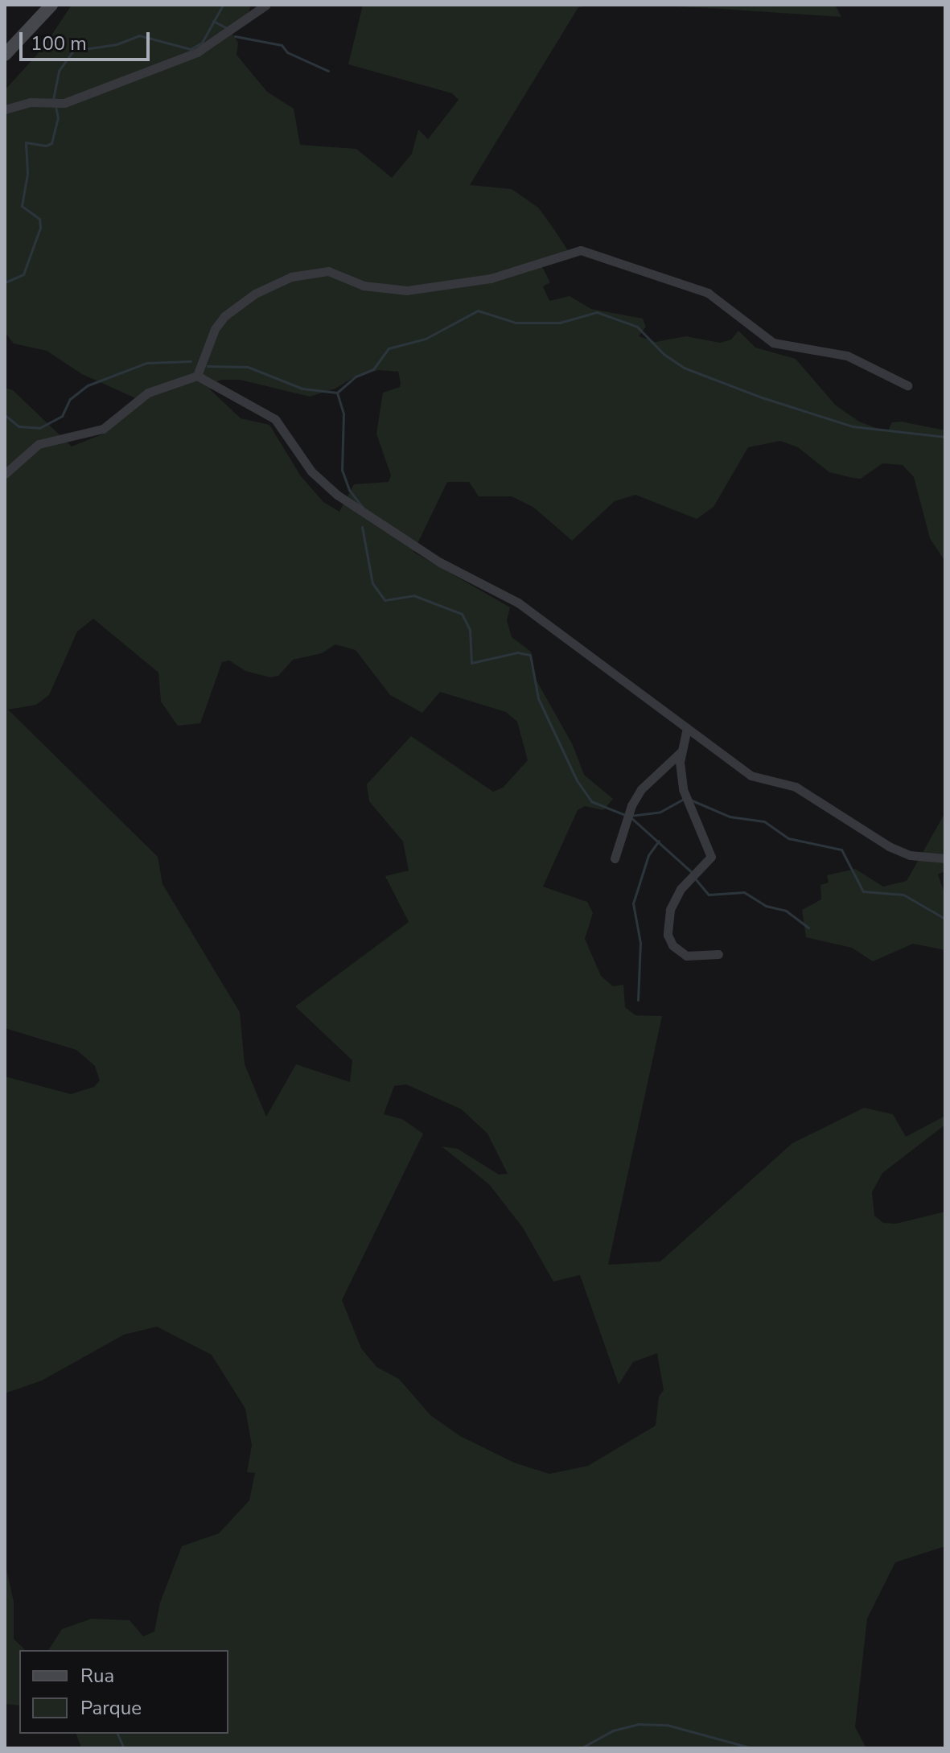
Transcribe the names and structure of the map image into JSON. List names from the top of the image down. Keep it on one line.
{"legend":["Rua","Parque"],"scale_bar":"100 m"}
